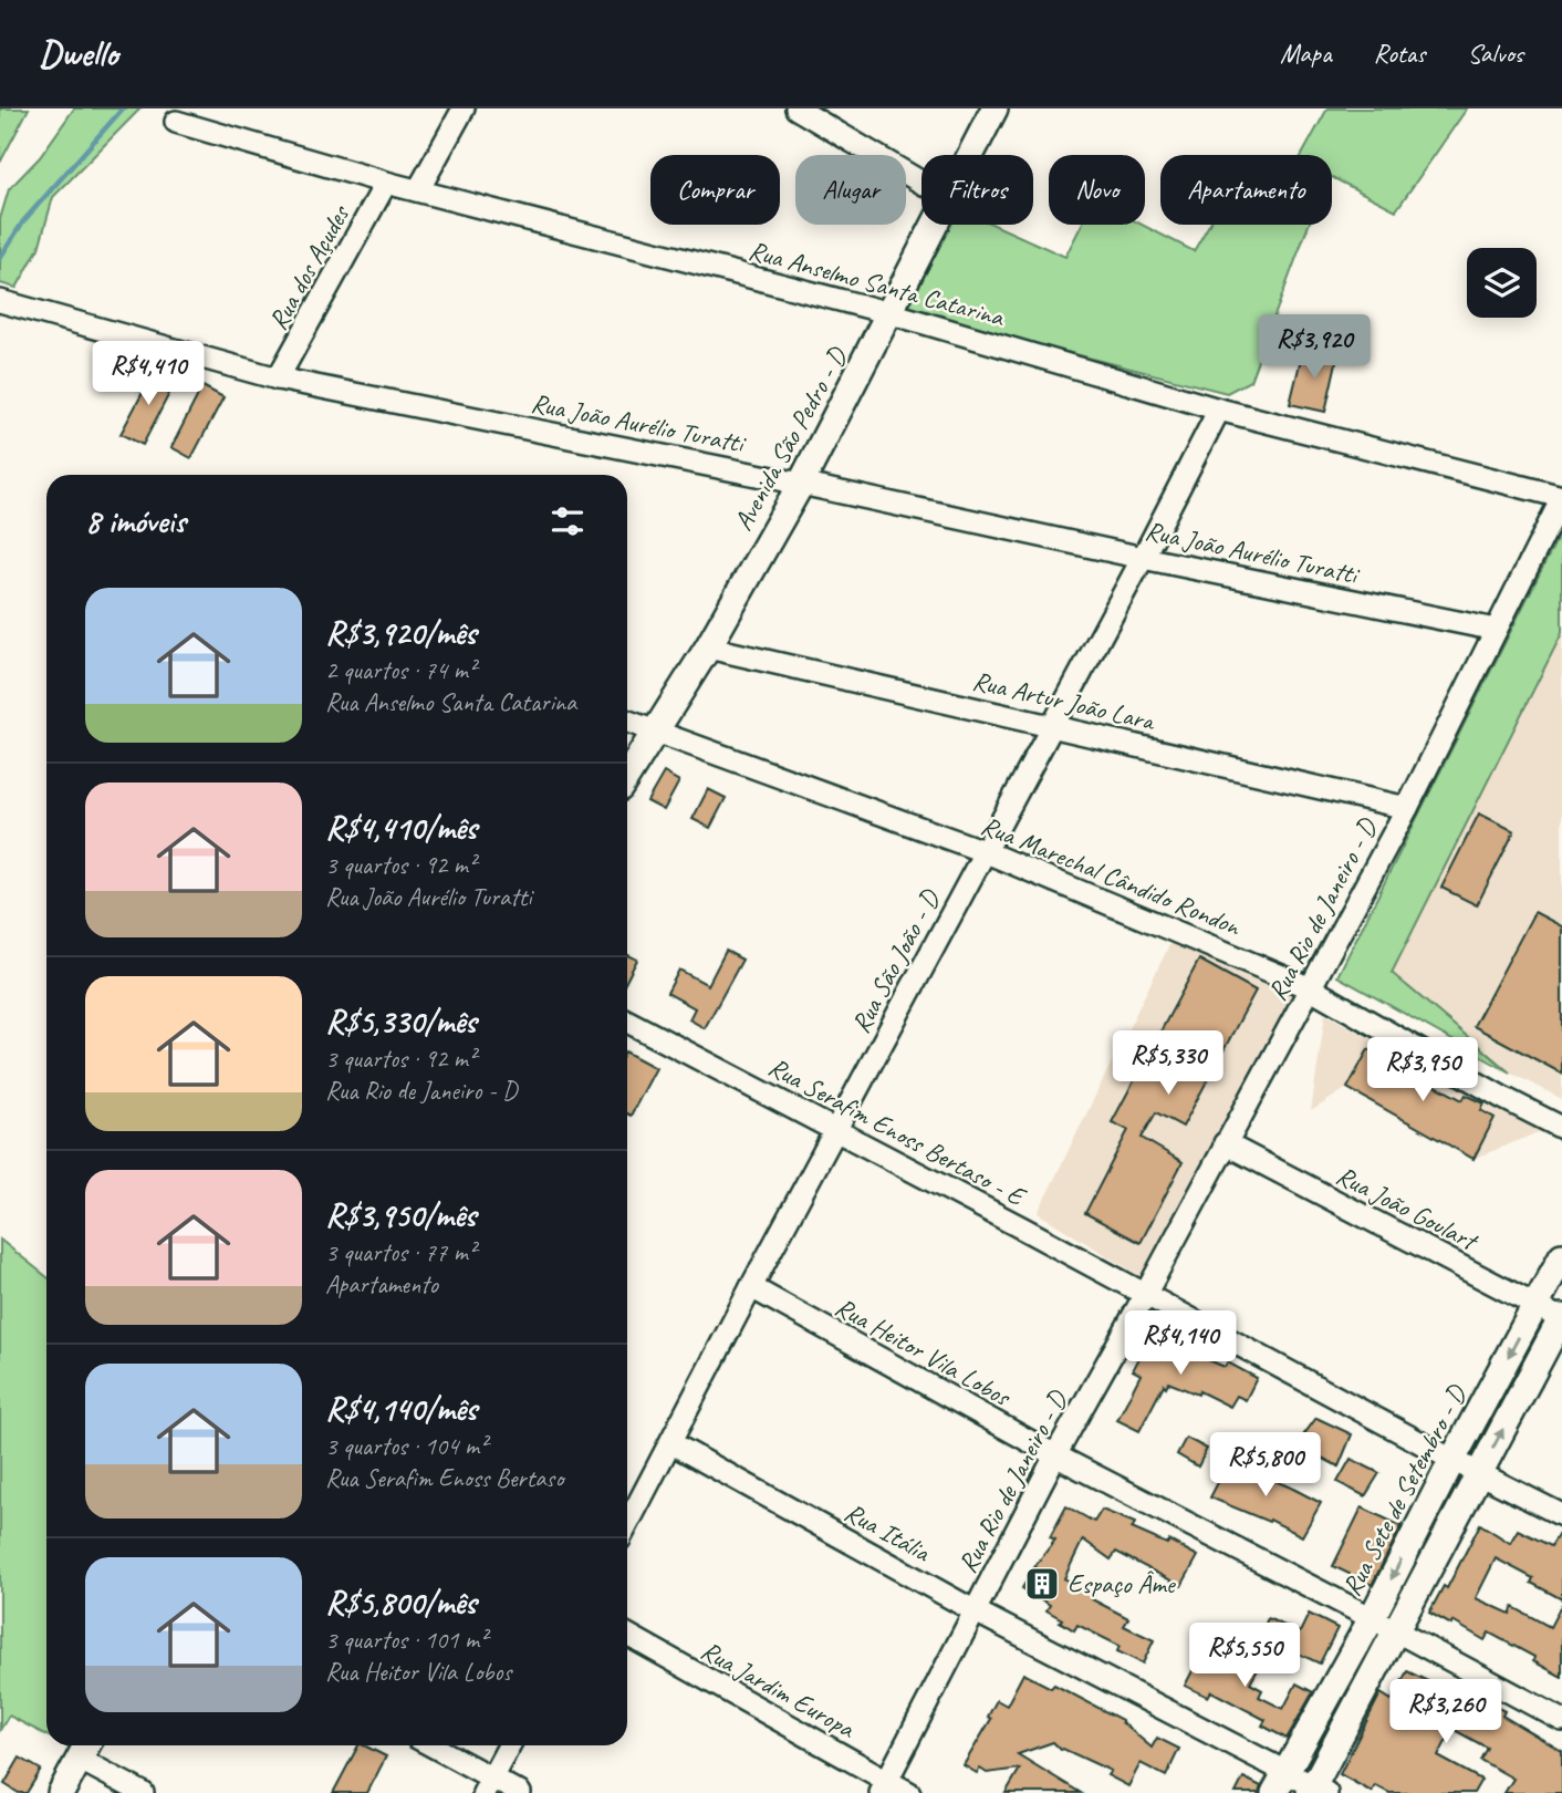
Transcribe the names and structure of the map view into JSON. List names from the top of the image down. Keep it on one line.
{"streets":{"street":["Rua dos Açudes","Rua Anselmo Santa Catarina","Rua João Aurélio Turatti","Avenida São Pedro - D","Rua Artur João Lara","Rua Marechal Cândido Rondon","Rua Rio de Janeiro - D","Rua São João - D","Rua Serafim Enoss Bertaso - E","Rua João Goulart","Rua Heitor Vila Lobos","Rua Sete de Setembro - D","Rua Itália","Rua Jardim Europa"]},"crossings":[["Rua dos Açudes","Rua Anselmo Santa Catarina"],["Rua dos Açudes","Rua João Aurélio Turatti"],["Rua Anselmo Santa Catarina","Avenida São Pedro - D"],["Rua Anselmo Santa Catarina","Rua Rio de Janeiro - D"],["Rua Anselmo Santa Catarina","Rua São João - D"],["Rua João Aurélio Turatti","Avenida São Pedro - D"],["Rua João Aurélio Turatti","Rua Rio de Janeiro - D"],["Rua João Aurélio Turatti","Rua São João - D"],["Avenida São Pedro - D","Rua Artur João Lara"],["Avenida São Pedro - D","Rua Marechal Cândido Rondon"],["Rua Artur João Lara","Rua Rio de Janeiro - D"],["Rua Artur João Lara","Rua São João - D"],["Rua Marechal Cândido Rondon","Rua Rio de Janeiro - D"],["Rua Marechal Cândido Rondon","Rua São João - D"],["Rua Rio de Janeiro - D","Rua Serafim Enoss Bertaso - E"],["Rua Rio de Janeiro - D","Rua João Goulart"],["Rua Rio de Janeiro - D","Rua Heitor Vila Lobos"],["Rua Rio de Janeiro - D","Rua Itália"],["Rua Rio de Janeiro - D","Rua Jardim Europa"],["Rua São João - D","Rua Serafim Enoss Bertaso - E"],["Rua São João - D","Rua Heitor Vila Lobos"],["Rua São João - D","Rua Itália"],["Rua Serafim Enoss Bertaso - E","Rua Sete de Setembro - D"],["Rua João Goulart","Rua Sete de Setembro - D"],["Rua Heitor Vila Lobos","Rua Sete de Setembro - D"],["Rua Sete de Setembro - D","Rua Itália"]],"places":{"building":["Espaço Âme"]},"page":{"header":"Dwello","nav":["Mapa","Rotas","Salvos"],"chip":["Comprar","Alugar","Filtros","Novo","Apartamento"],"price":["R$3,920","R$4,410","R$5,330","R$3,950","R$4,140","R$5,800","R$5,550","R$3,260"],"heading":"8 imóveis","list":[{"name":"R$3,920/mês","note":"2 quartos · 74 m² · Rua Anselmo Santa Catarina"},{"name":"R$4,410/mês","note":"3 quartos · 92 m² · Rua João Aurélio Turatti"},{"name":"R$5,330/mês","note":"3 quartos · 92 m² · Rua Rio de Janeiro - D"},{"name":"R$3,950/mês","note":"3 quartos · 77 m² · Apartamento"},{"name":"R$4,140/mês","note":"3 quartos · 104 m² · Rua Serafim Enoss Bertaso"},{"name":"R$5,800/mês","note":"3 quartos · 101 m² · Rua Heitor Vila Lobos"}]}}
